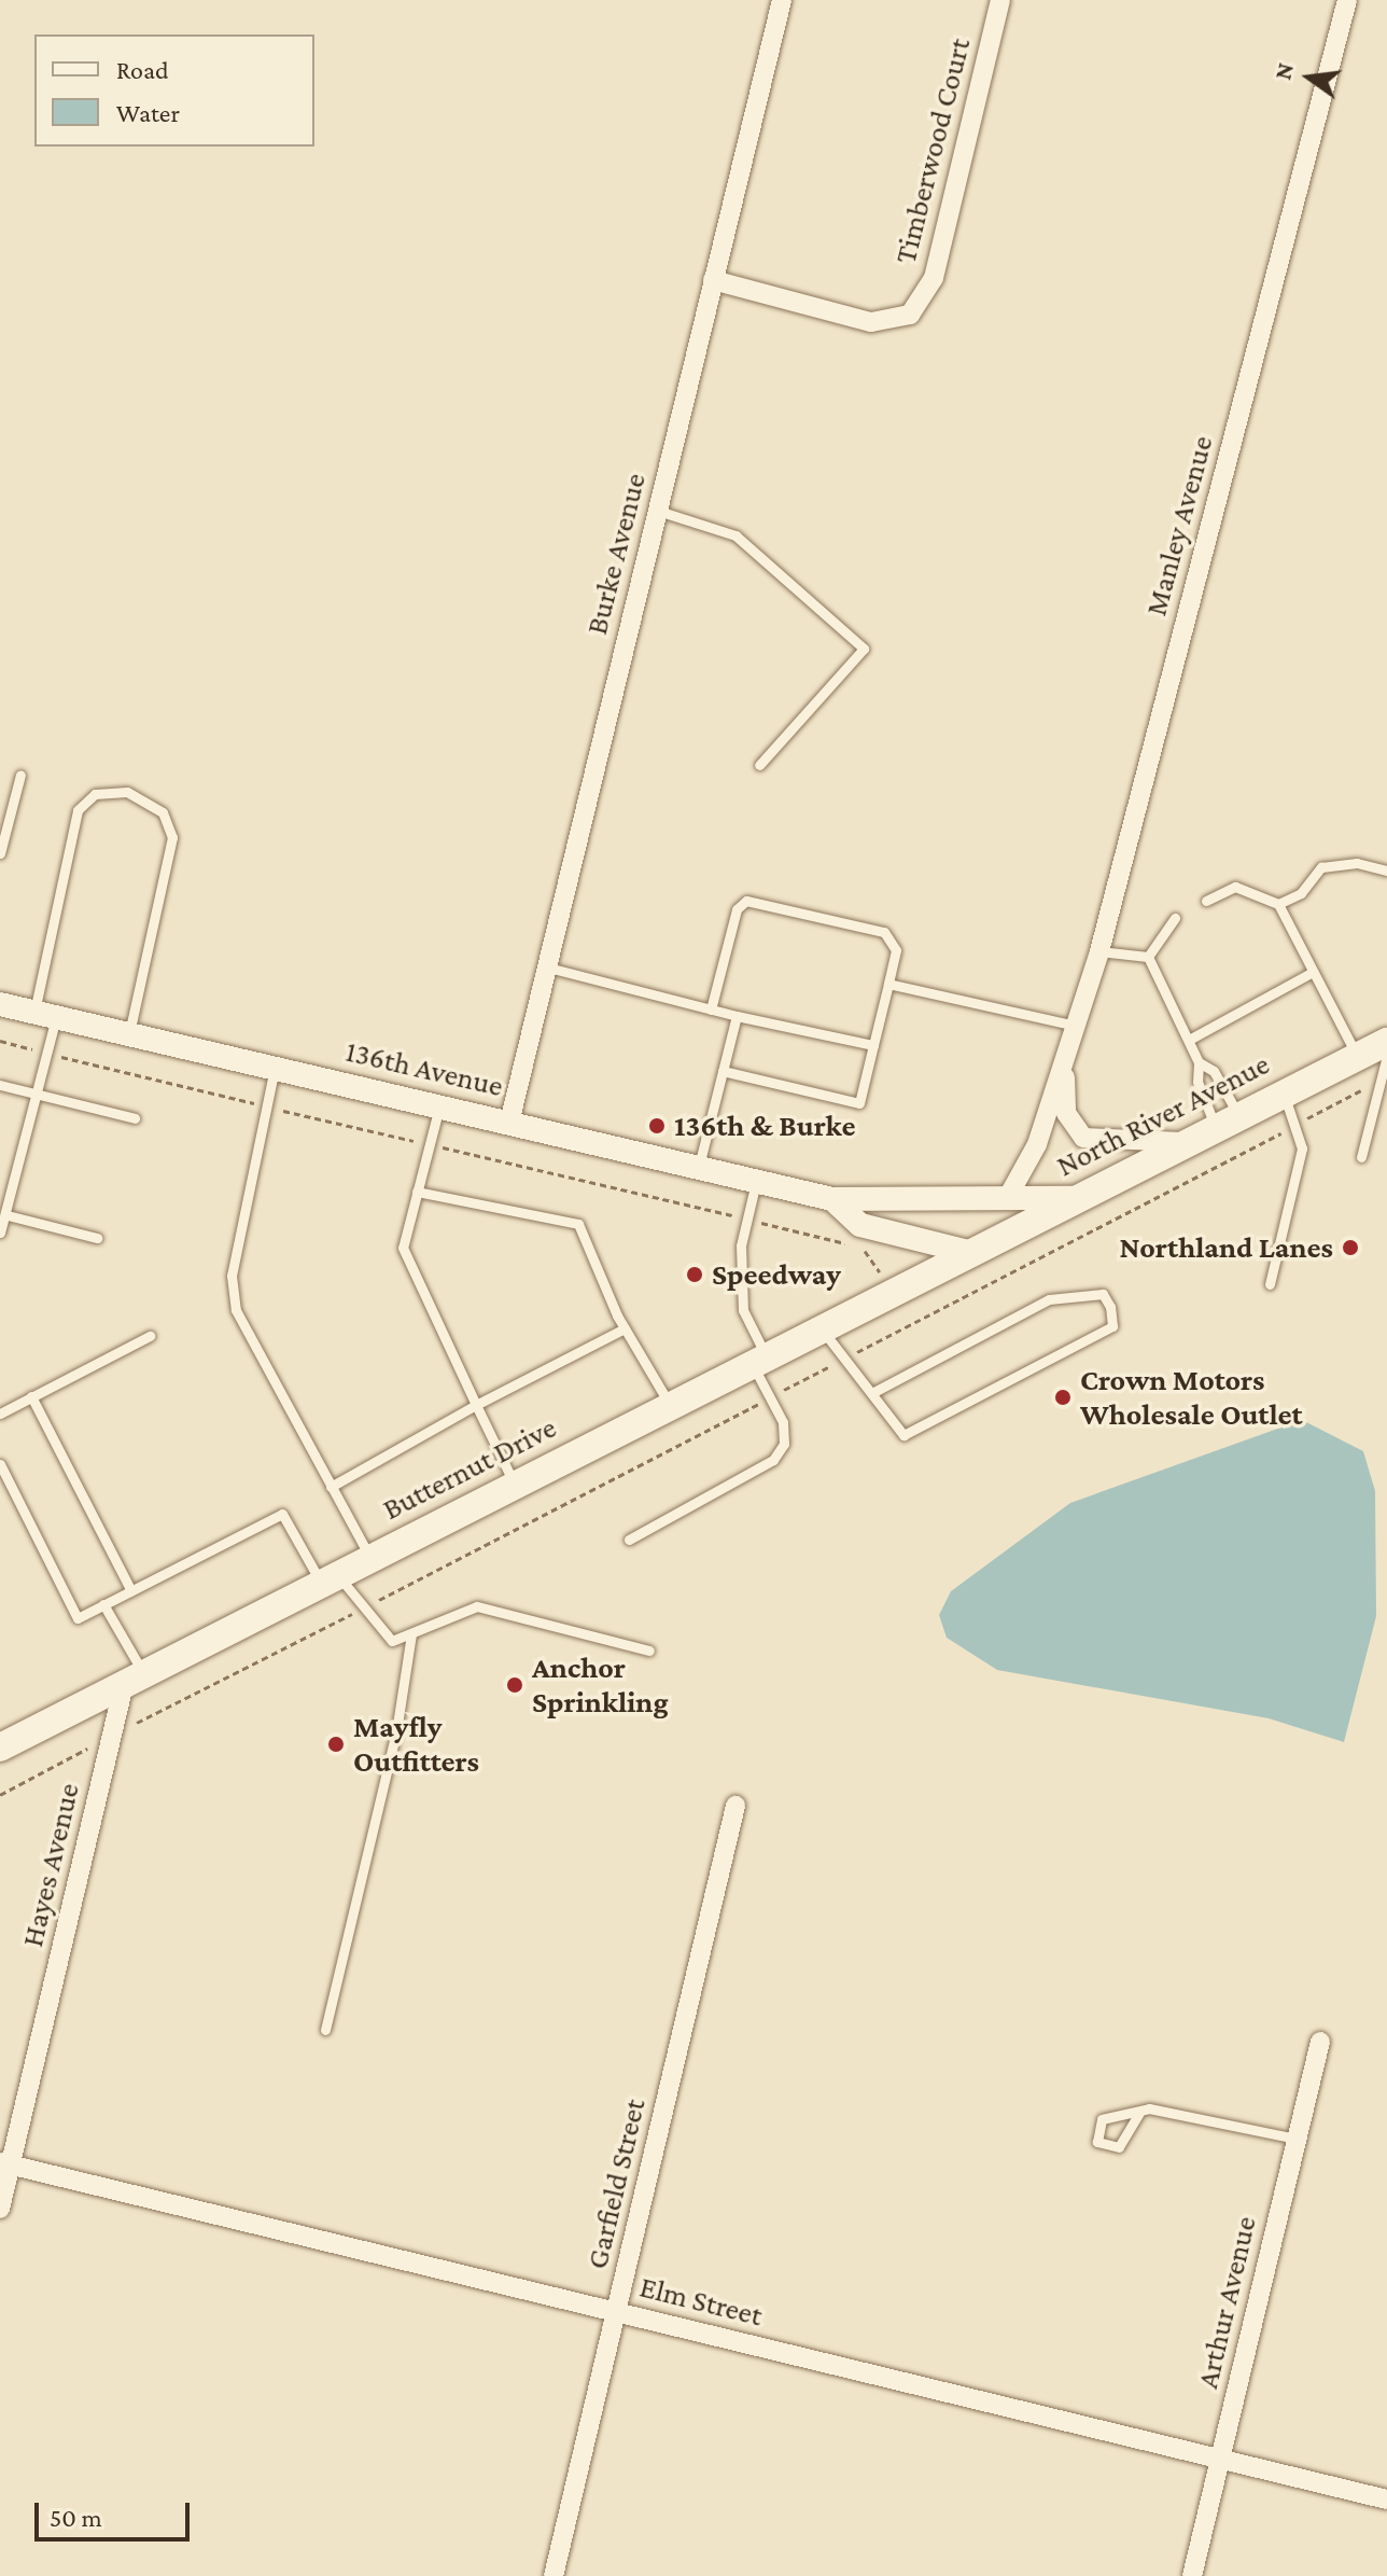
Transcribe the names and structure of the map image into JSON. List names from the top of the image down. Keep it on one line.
{"streets":{"main road":["North River Avenue","Butternut Drive"],"street":["Timberwood Court","Manley Avenue","Burke Avenue","136th Avenue","Hayes Avenue","Garfield Street","Elm Street","Arthur Avenue"]},"crossings":[["Timberwood Court","Burke Avenue"],["Manley Avenue","136th Avenue"],["Manley Avenue","North River Avenue"],["Burke Avenue","136th Avenue"],["136th Avenue","North River Avenue"],["136th Avenue","Butternut Drive"],["North River Avenue","Butternut Drive"],["Butternut Drive","Hayes Avenue"],["Hayes Avenue","Elm Street"],["Garfield Street","Elm Street"],["Elm Street","Arthur Avenue"]],"places":["136th & Burke","Northland Lanes","Speedway","Crown Motors Wholesale Outlet","Anchor Sprinkling","Mayfly Outfitters"],"legend":["Road","Water"],"scale_bar":"50 m","north":"left"}
